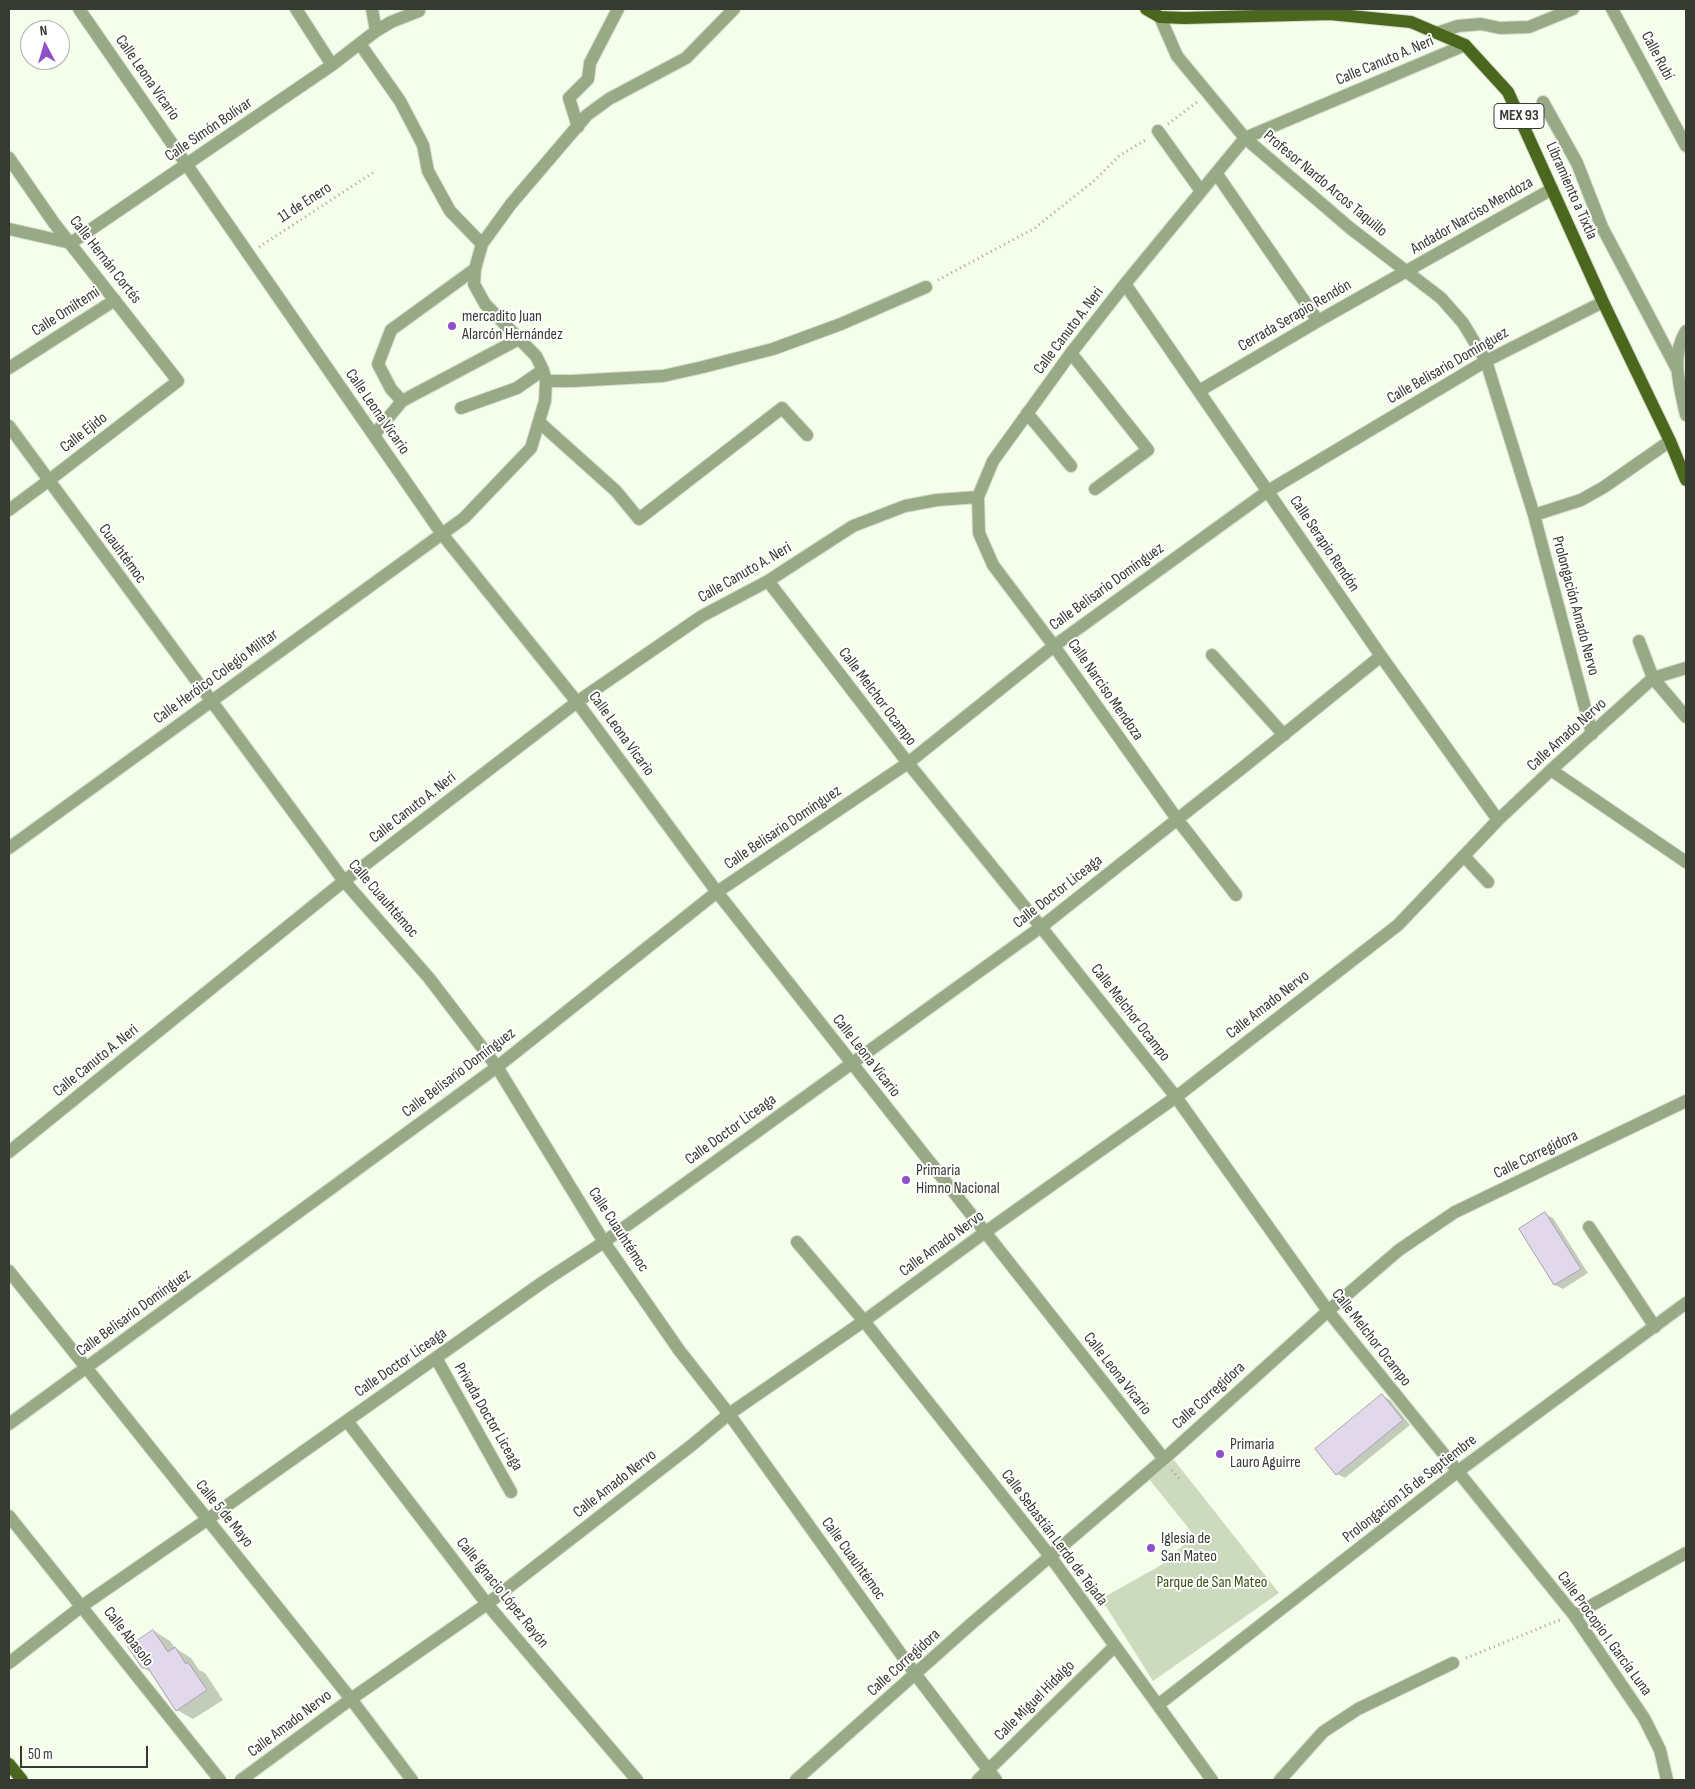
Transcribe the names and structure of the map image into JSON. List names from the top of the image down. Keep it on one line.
{"streets":{"main road":["MEX 93","Libramiento a Tixtla"],"street":["Calle Rubí","Calle Canuto A. Neri","Calle Leona Vicario","Calle Simón Bolívar","Profesor Nardo Arcos Taquillo","Andador Narciso Mendoza","Calle Hernán Cortés","Calle Omiltemi","Cerrada Serapio Rendón","Calle Belisario Domínguez","Calle Ejido","Calle Serapio Rendón","Cuauhtémoc","Prolongación Amado Nervo","Calle Heróico Colegio Militar","Calle Narciso Mendoza","Calle Melchor Ocampo","Calle Amado Nervo","Calle Doctor Liceaga","Calle Cuauhtémoc","Calle Corregidora","Privada Doctor Liceaga","Prolongacion 16 de Septiembre","Calle 5 de Mayo","Calle Sebastián Lerdo de Tejada","Calle Ignacio López Rayón","Calle Procopio I. García Luna","Calle Abasolo","Calle Miguel Hidalgo"],"path":["11 de Enero"]},"crossings":[["Calle Canuto A. Neri","Calle Leona Vicario"],["Calle Canuto A. Neri","Profesor Nardo Arcos Taquillo"],["Calle Canuto A. Neri","Libramiento a Tixtla"],["Calle Canuto A. Neri","Calle Serapio Rendón"],["Calle Canuto A. Neri","Calle Narciso Mendoza"],["Calle Canuto A. Neri","Calle Melchor Ocampo"],["Calle Canuto A. Neri","Calle Cuauhtémoc"],["Calle Leona Vicario","Calle Simón Bolívar"],["Calle Leona Vicario","11 de Enero"],["Calle Leona Vicario","Calle Belisario Domínguez"],["Calle Leona Vicario","Calle Heróico Colegio Militar"],["Calle Leona Vicario","Calle Amado Nervo"],["Calle Leona Vicario","Calle Doctor Liceaga"],["Calle Leona Vicario","Calle Corregidora"],["MEX 93","Profesor Nardo Arcos Taquillo"],["MEX 93","Libramiento a Tixtla"],["Calle Simón Bolívar","Calle Hernán Cortés"],["Profesor Nardo Arcos Taquillo","Libramiento a Tixtla"],["Profesor Nardo Arcos Taquillo","Andador Narciso Mendoza"],["Profesor Nardo Arcos Taquillo","Cerrada Serapio Rendón"],["Profesor Nardo Arcos Taquillo","Calle Belisario Domínguez"],["Profesor Nardo Arcos Taquillo","Prolongación Amado Nervo"],["Libramiento a Tixtla","Andador Narciso Mendoza"],["Libramiento a Tixtla","Calle Belisario Domínguez"],["Andador Narciso Mendoza","Cerrada Serapio Rendón"],["Calle Hernán Cortés","Calle Omiltemi"],["Calle Hernán Cortés","Calle Ejido"],["Cerrada Serapio Rendón","Calle Serapio Rendón"],["Calle Belisario Domínguez","Calle Serapio Rendón"],["Calle Belisario Domínguez","Prolongación Amado Nervo"],["Calle Belisario Domínguez","Calle Narciso Mendoza"],["Calle Belisario Domínguez","Calle Melchor Ocampo"],["Calle Belisario Domínguez","Calle Cuauhtémoc"],["Calle Belisario Domínguez","Calle 5 de Mayo"],["Calle Ejido","Cuauhtémoc"],["Calle Serapio Rendón","Calle Amado Nervo"],["Calle Serapio Rendón","Calle Doctor Liceaga"],["Cuauhtémoc","Calle Heróico Colegio Militar"],["Cuauhtémoc","Calle Cuauhtémoc"],["Prolongación Amado Nervo","Calle Amado Nervo"],["Calle Heróico Colegio Militar","Calle Cuauhtémoc"],["Calle Narciso Mendoza","Calle Doctor Liceaga"],["Calle Melchor Ocampo","Calle Amado Nervo"],["Calle Melchor Ocampo","Calle Doctor Liceaga"],["Calle Melchor Ocampo","Calle Corregidora"],["Calle Melchor Ocampo","Prolongacion 16 de Septiembre"],["Calle Melchor Ocampo","Calle Procopio I. García Luna"],["Calle Amado Nervo","Calle Cuauhtémoc"],["Calle Amado Nervo","Calle 5 de Mayo"],["Calle Amado Nervo","Calle Sebastián Lerdo de Tejada"],["Calle Amado Nervo","Calle Ignacio López Rayón"],["Calle Doctor Liceaga","Calle Cuauhtémoc"],["Calle Doctor Liceaga","Privada Doctor Liceaga"],["Calle Doctor Liceaga","Calle 5 de Mayo"],["Calle Doctor Liceaga","Calle Ignacio López Rayón"],["Calle Doctor Liceaga","Calle Abasolo"],["Calle Cuauhtémoc","Calle Corregidora"],["Calle Cuauhtémoc","Calle Miguel Hidalgo"],["Calle Corregidora","Calle Sebastián Lerdo de Tejada"],["Prolongacion 16 de Septiembre","Calle Sebastián Lerdo de Tejada"],["Prolongacion 16 de Septiembre","Calle Procopio I. García Luna"],["Calle Sebastián Lerdo de Tejada","Calle Miguel Hidalgo"]],"parks":["Parque de San Mateo"],"places":["mercadito Juan Alarcón Hernández","Primaria Himno Nacional","Primaria Lauro Aguirre","Iglesia de San Mateo"],"scale_bar":"50 m","north":"top"}
